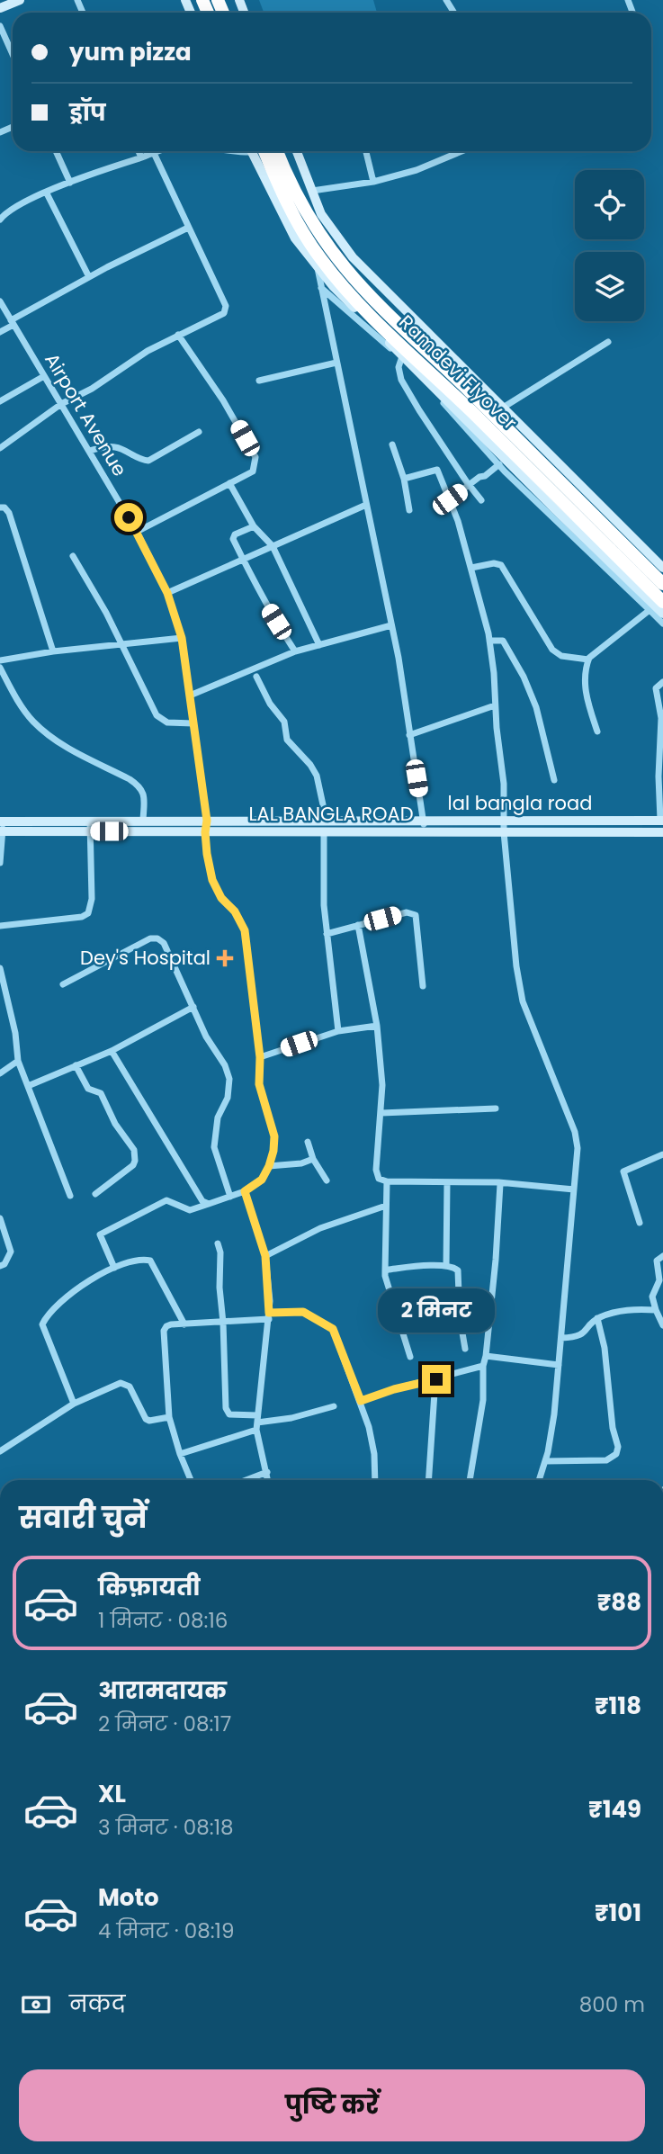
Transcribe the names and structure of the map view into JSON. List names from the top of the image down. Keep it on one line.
{"streets":{"highway":["Ramdevi Flyover"],"main road":["lal bangla road","LAL BANGLA ROAD"],"street":["Airport Avenue"]},"crossings":[["Airport Avenue","lal bangla road"],["Airport Avenue","LAL BANGLA ROAD"],["lal bangla road","LAL BANGLA ROAD"]],"places":{"health":["Dey's Hospital"]},"page":{"banner":["yum pizza","ड्रॉप"],"bubble":"2 मिनट","heading":"सवारी चुनें","list":[{"name":"किफ़ायती","note":"1 मिनट · 08:16","value":"₹88"},{"name":"आरामदायक","note":"2 मिनट · 08:17","value":"₹118"},{"name":"XL","note":"3 मिनट · 08:18","value":"₹149"},{"name":"Moto","note":"4 मिनट · 08:19","value":"₹101"}],"pay":["नकद","800 m"],"buttons":"पुष्टि करें"}}
